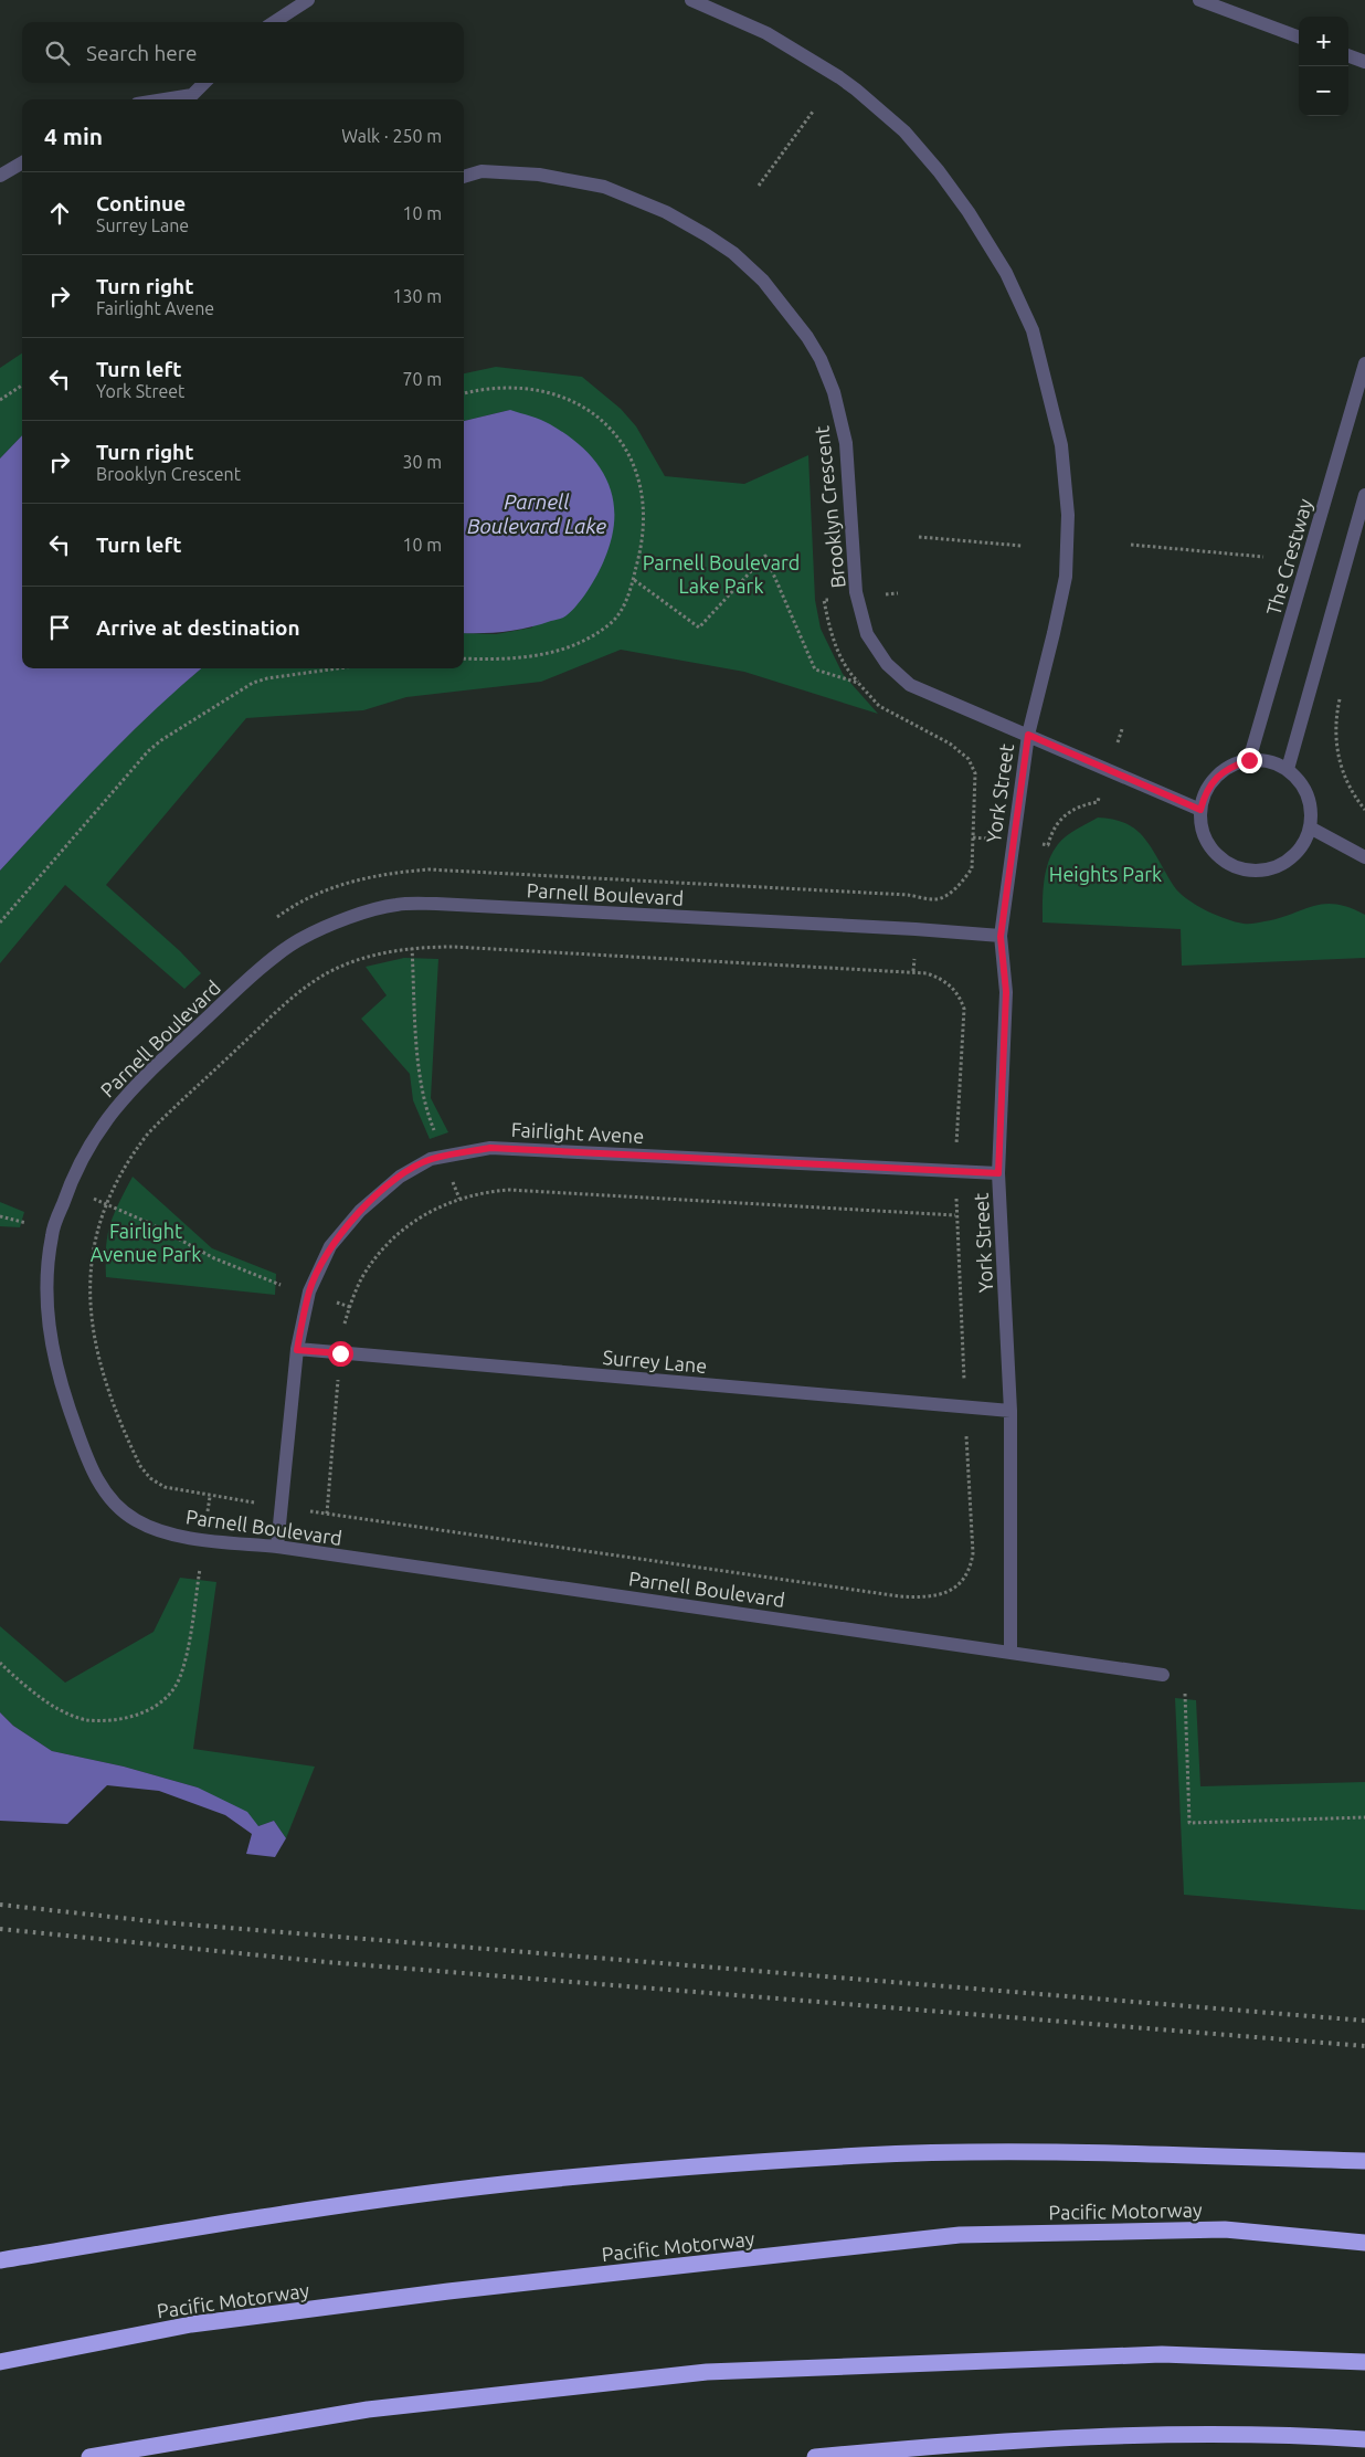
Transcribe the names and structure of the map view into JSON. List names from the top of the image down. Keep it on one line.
{"streets":{"highway":["Pacific Motorway"],"street":["Brooklyn Crescent","The Crestway","York Street","Parnell Boulevard","Fairlight Avene","Surrey Lane"]},"crossings":[["Brooklyn Crescent","The Crestway"],["Brooklyn Crescent","York Street"],["York Street","Parnell Boulevard"],["York Street","Fairlight Avene"],["York Street","Surrey Lane"],["Parnell Boulevard","Fairlight Avene"],["Fairlight Avene","Surrey Lane"]],"water":["Parnell Boulevard Lake"],"parks":["Parnell Boulevard Lake Park","Heights Park","Fairlight Avenue Park"],"page":{"map_buttons":["+","−"],"search":"Search here","heading":["4 min","Walk · 250 m"],"list":[["Continue","Surrey Lane","10 m"],["Turn right","Fairlight Avene","130 m"],["Turn left","York Street","70 m"],["Turn right","Brooklyn Crescent","30 m"],["Turn left","10 m"],"Arrive at destination"]}}
